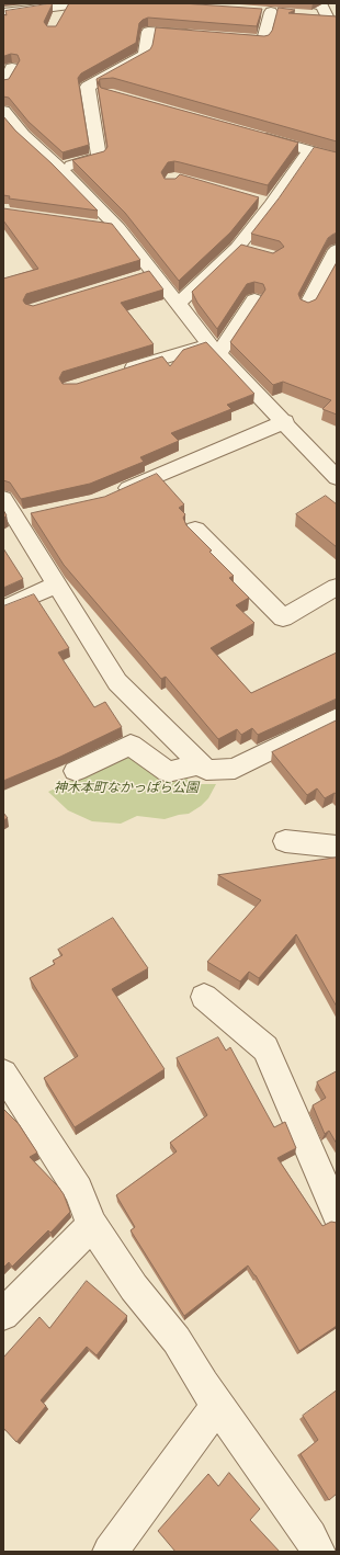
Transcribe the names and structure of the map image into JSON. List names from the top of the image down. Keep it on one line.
{"parks":["神木本町なかっぱら公園"]}
